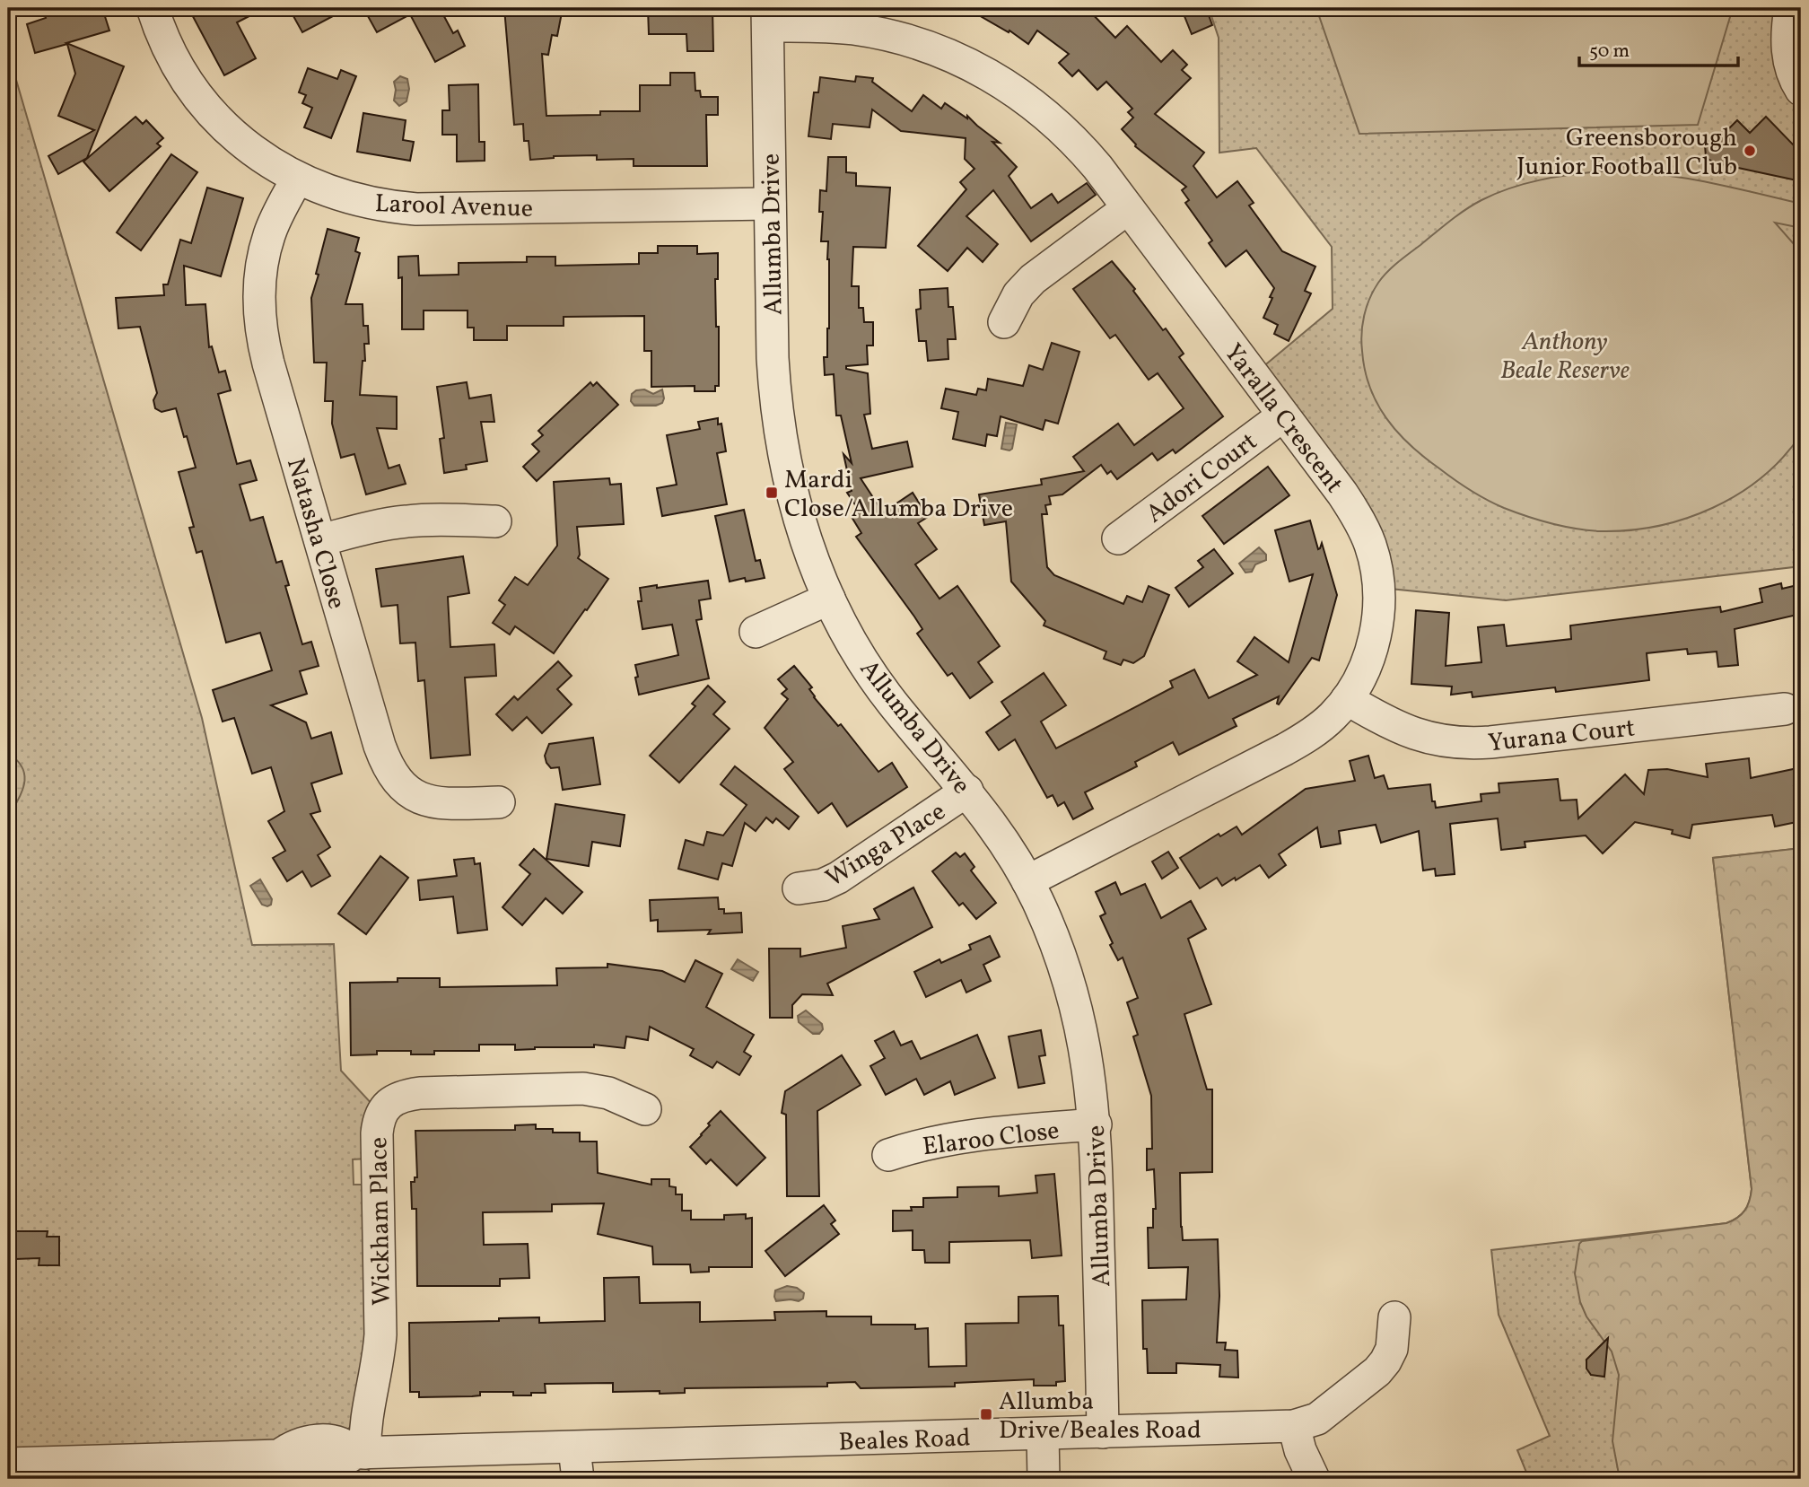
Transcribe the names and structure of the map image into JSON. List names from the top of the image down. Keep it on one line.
{"streets":{"street":["Larool Avenue","Allumba Drive","Yaralla Crescent","Adori Court","Natasha Close","Yurana Court","Winga Place","Elaroo Close","Wickham Place","Beales Road"]},"crossings":[["Larool Avenue","Allumba Drive"],["Larool Avenue","Natasha Close"],["Allumba Drive","Yaralla Crescent"],["Allumba Drive","Winga Place"],["Allumba Drive","Elaroo Close"],["Allumba Drive","Beales Road"],["Yaralla Crescent","Adori Court"],["Yaralla Crescent","Yurana Court"],["Wickham Place","Beales Road"]],"parks":["Anthony Beale Reserve"],"places":{"other":["Greensborough Junior Football Club"],"transit":["Mardi Close/Allumba Drive","Allumba Drive/Beales Road"]},"scale_bar":"50 m"}
